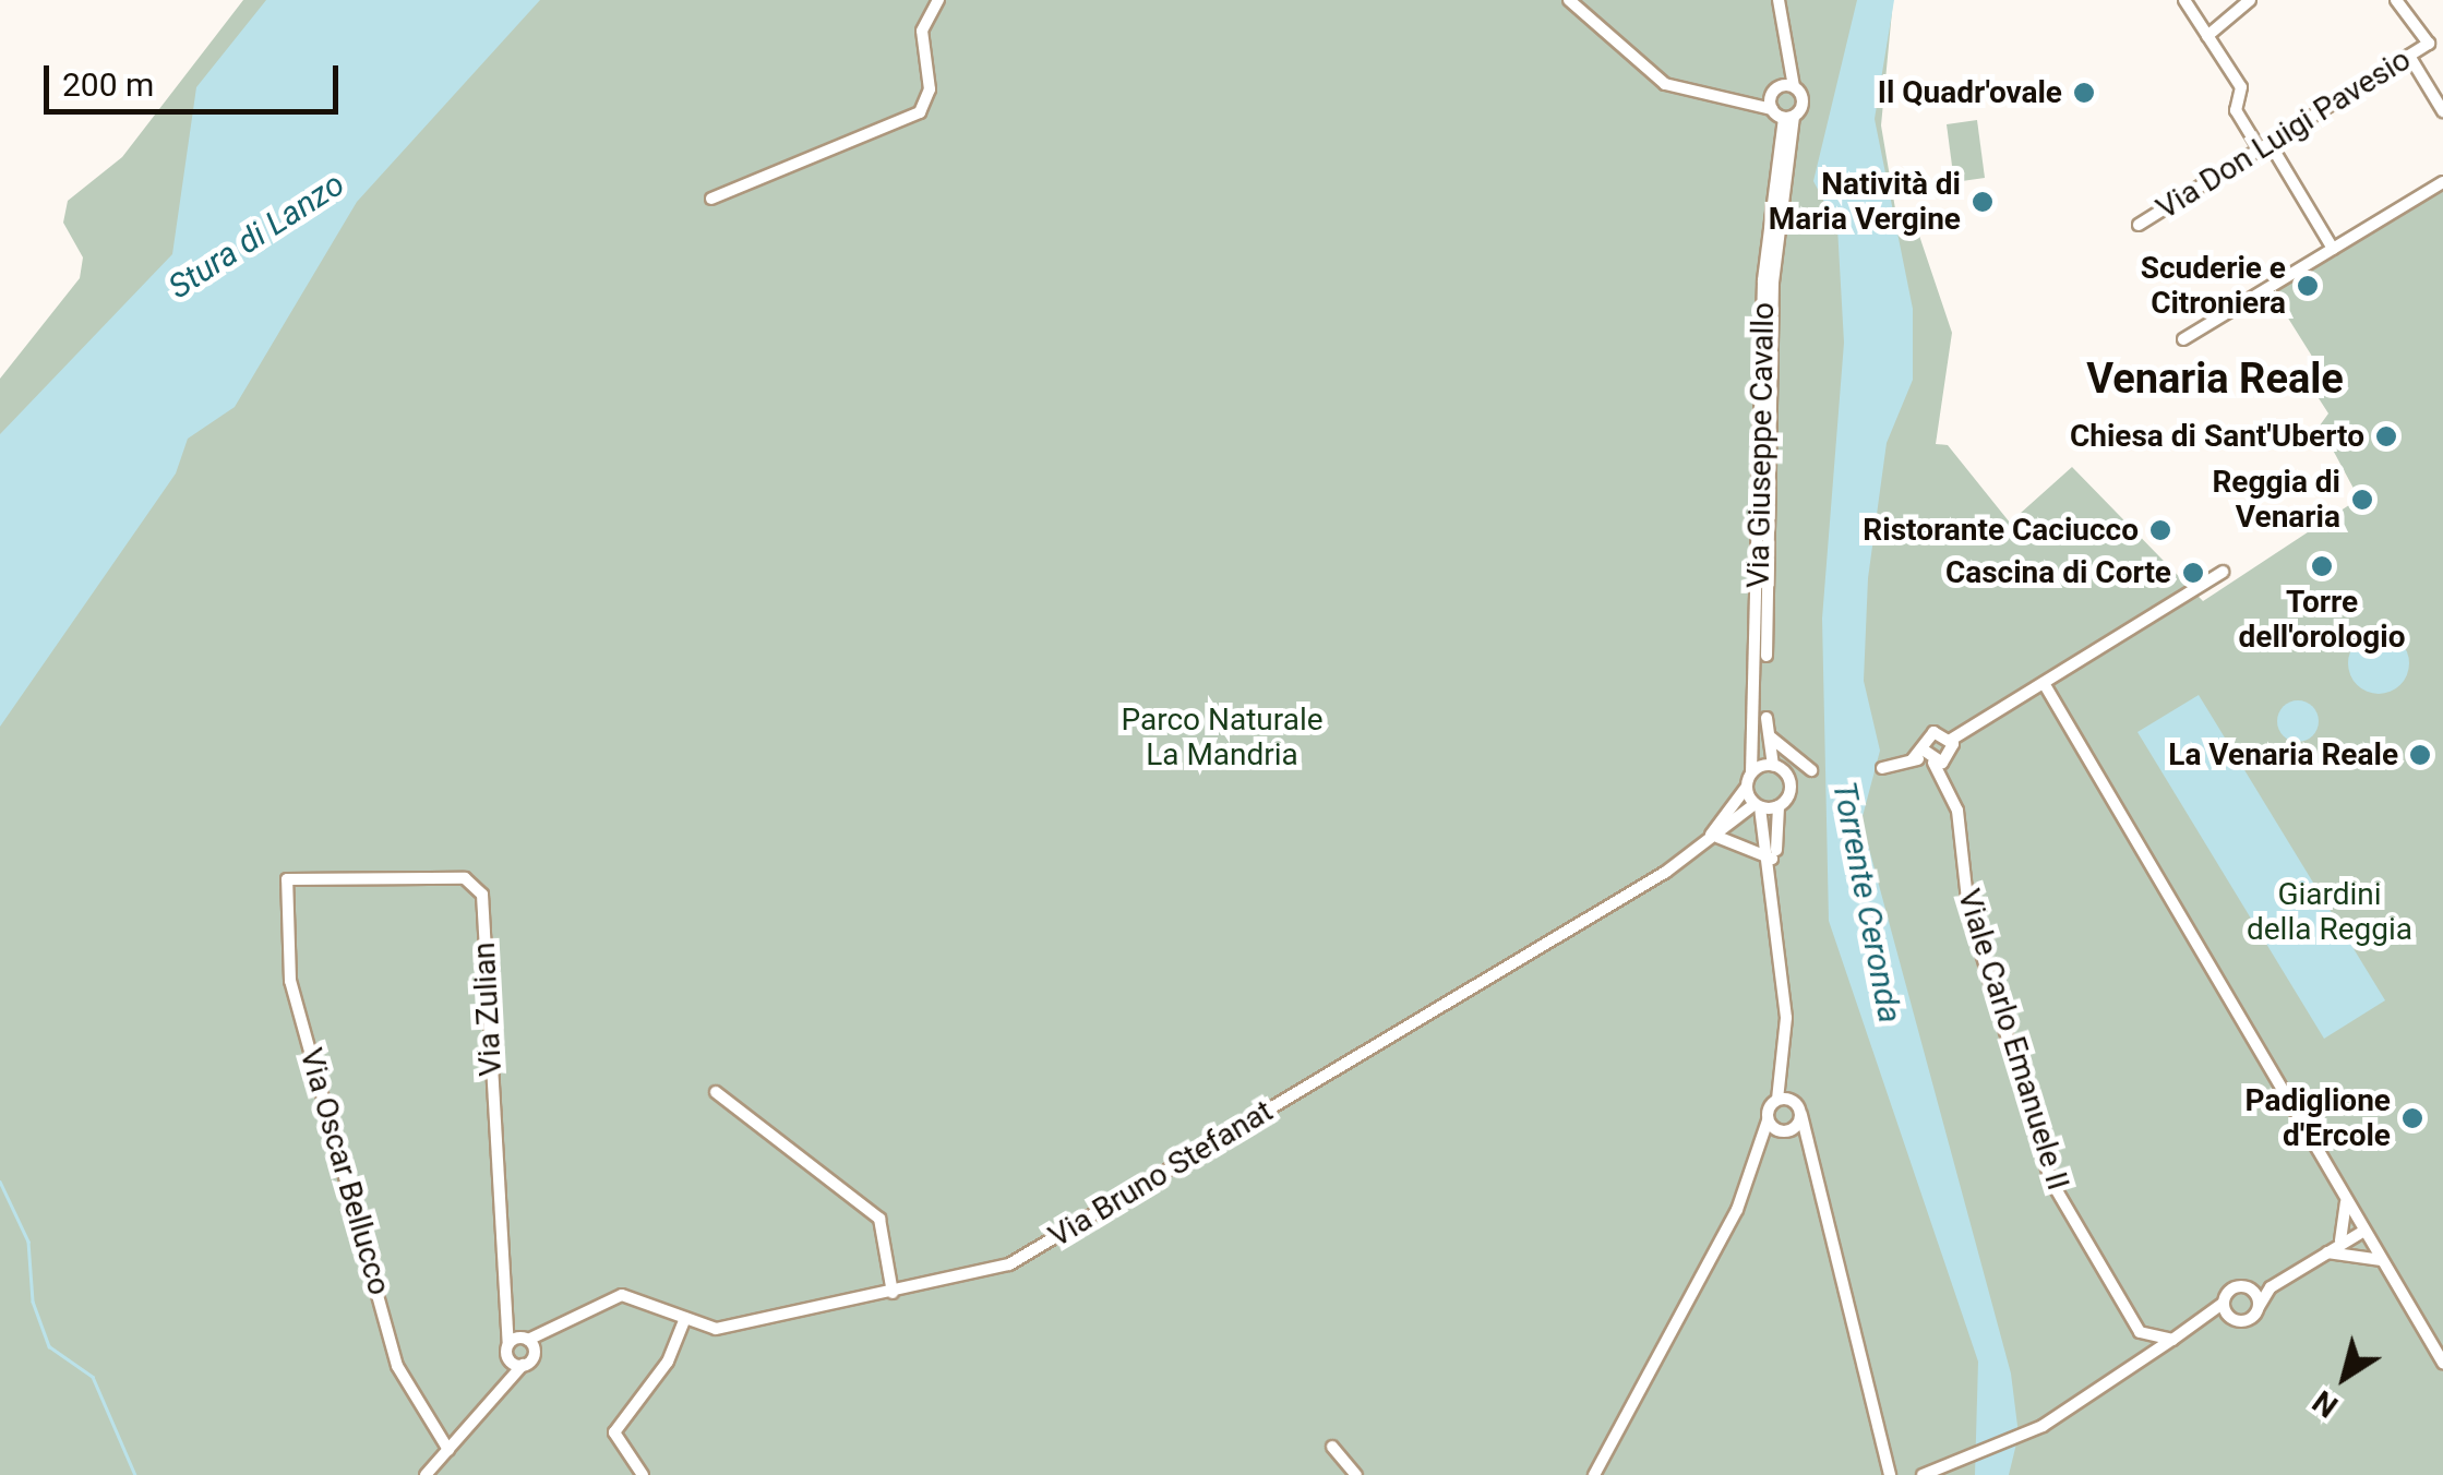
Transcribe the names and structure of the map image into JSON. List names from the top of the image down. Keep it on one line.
{"streets":{"street":["Via Don Luigi Pavesio","Via Giuseppe Cavallo","Via Zulian","Viale Carlo Emanuele II","Via Oscar Bellucco","Via Bruno Stefanat"]},"crossings":[["Via Giuseppe Cavallo","Via Bruno Stefanat"],["Via Zulian","Via Oscar Bellucco"],["Via Zulian","Via Bruno Stefanat"]],"districts":["Venaria Reale"],"water":["Stura di Lanzo","Torrente Ceronda"],"parks":["Parco Naturale La Mandria","Giardini della Reggia"],"places":["Il Quadr'ovale","Natività di Maria Vergine","Scuderie e Citroniera","Chiesa di Sant'Uberto","Reggia di Venaria","Ristorante Caciucco","Torre dell'orologio","Cascina di Corte","La Venaria Reale","Padiglione d'Ercole"],"scale_bar":"200 m","north":"bottom left"}
